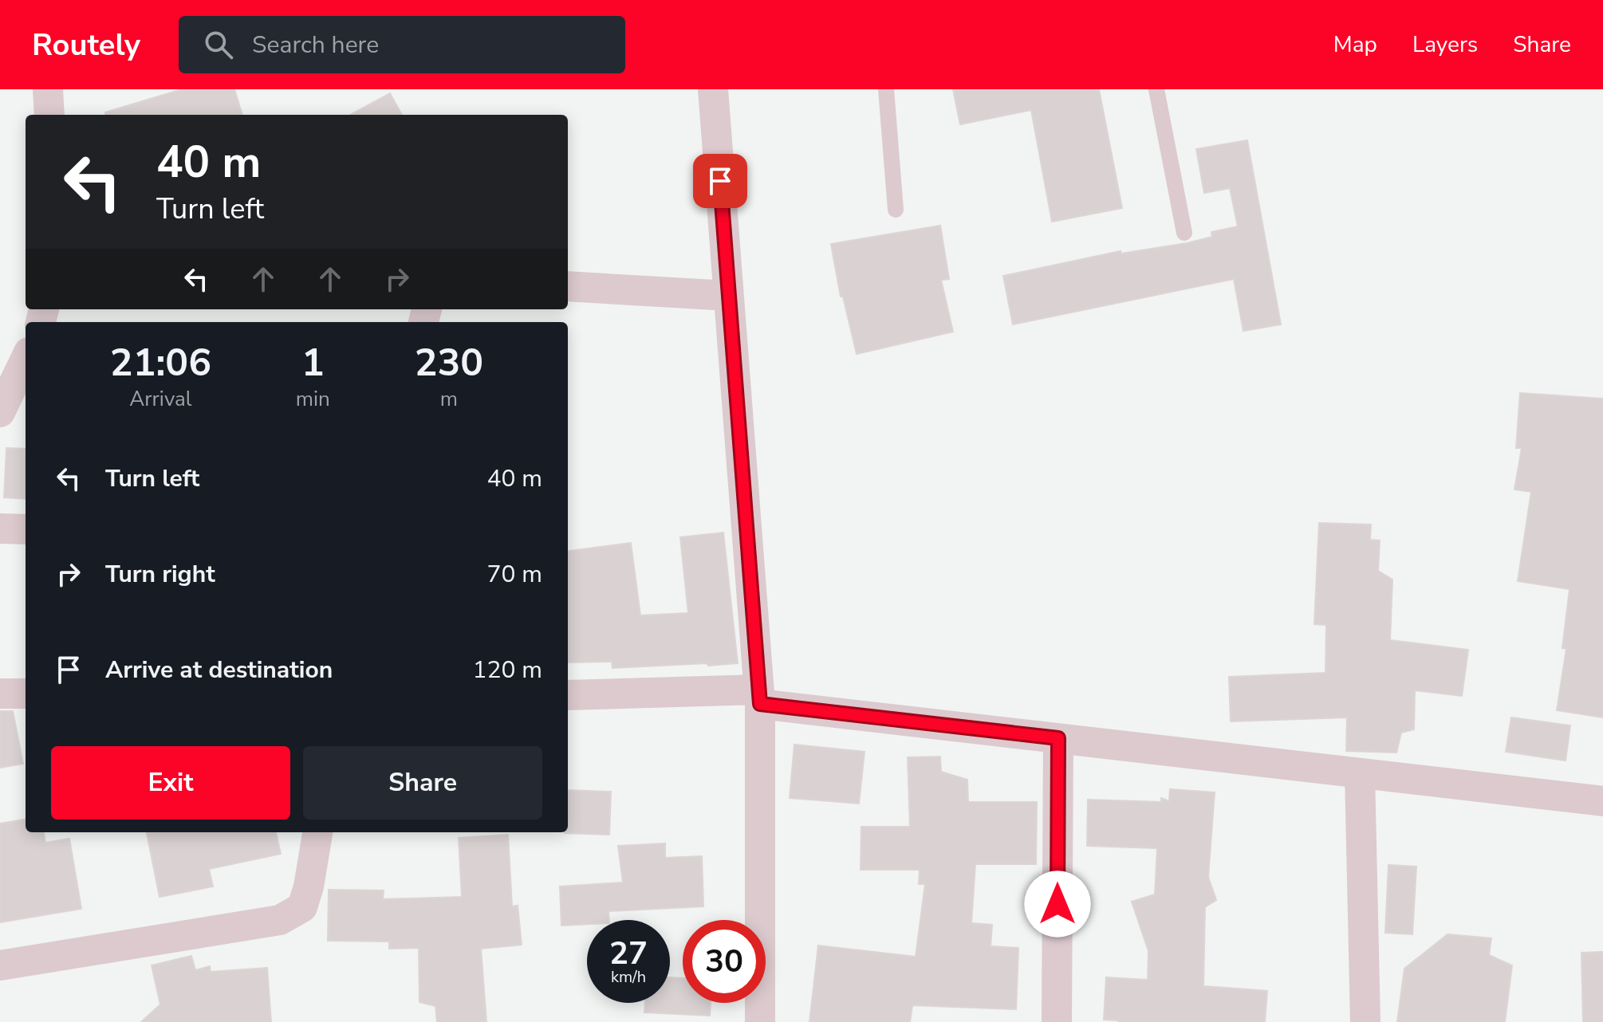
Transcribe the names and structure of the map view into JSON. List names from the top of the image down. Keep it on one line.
{"page":{"header":"Routely","search":"Search here","nav":["Map","Layers","Share"],"turn":["40 m","Turn left"],"eta":["21:06","Arrival","1","min","230","m"],"list":[{"name":"Turn left","value":"40 m"},{"name":"Turn right","value":"70 m"},{"name":"Arrive at destination","value":"120 m"}],"buttons":["Exit","Share"],"speed":"27 km/h","limit":"30"}}
